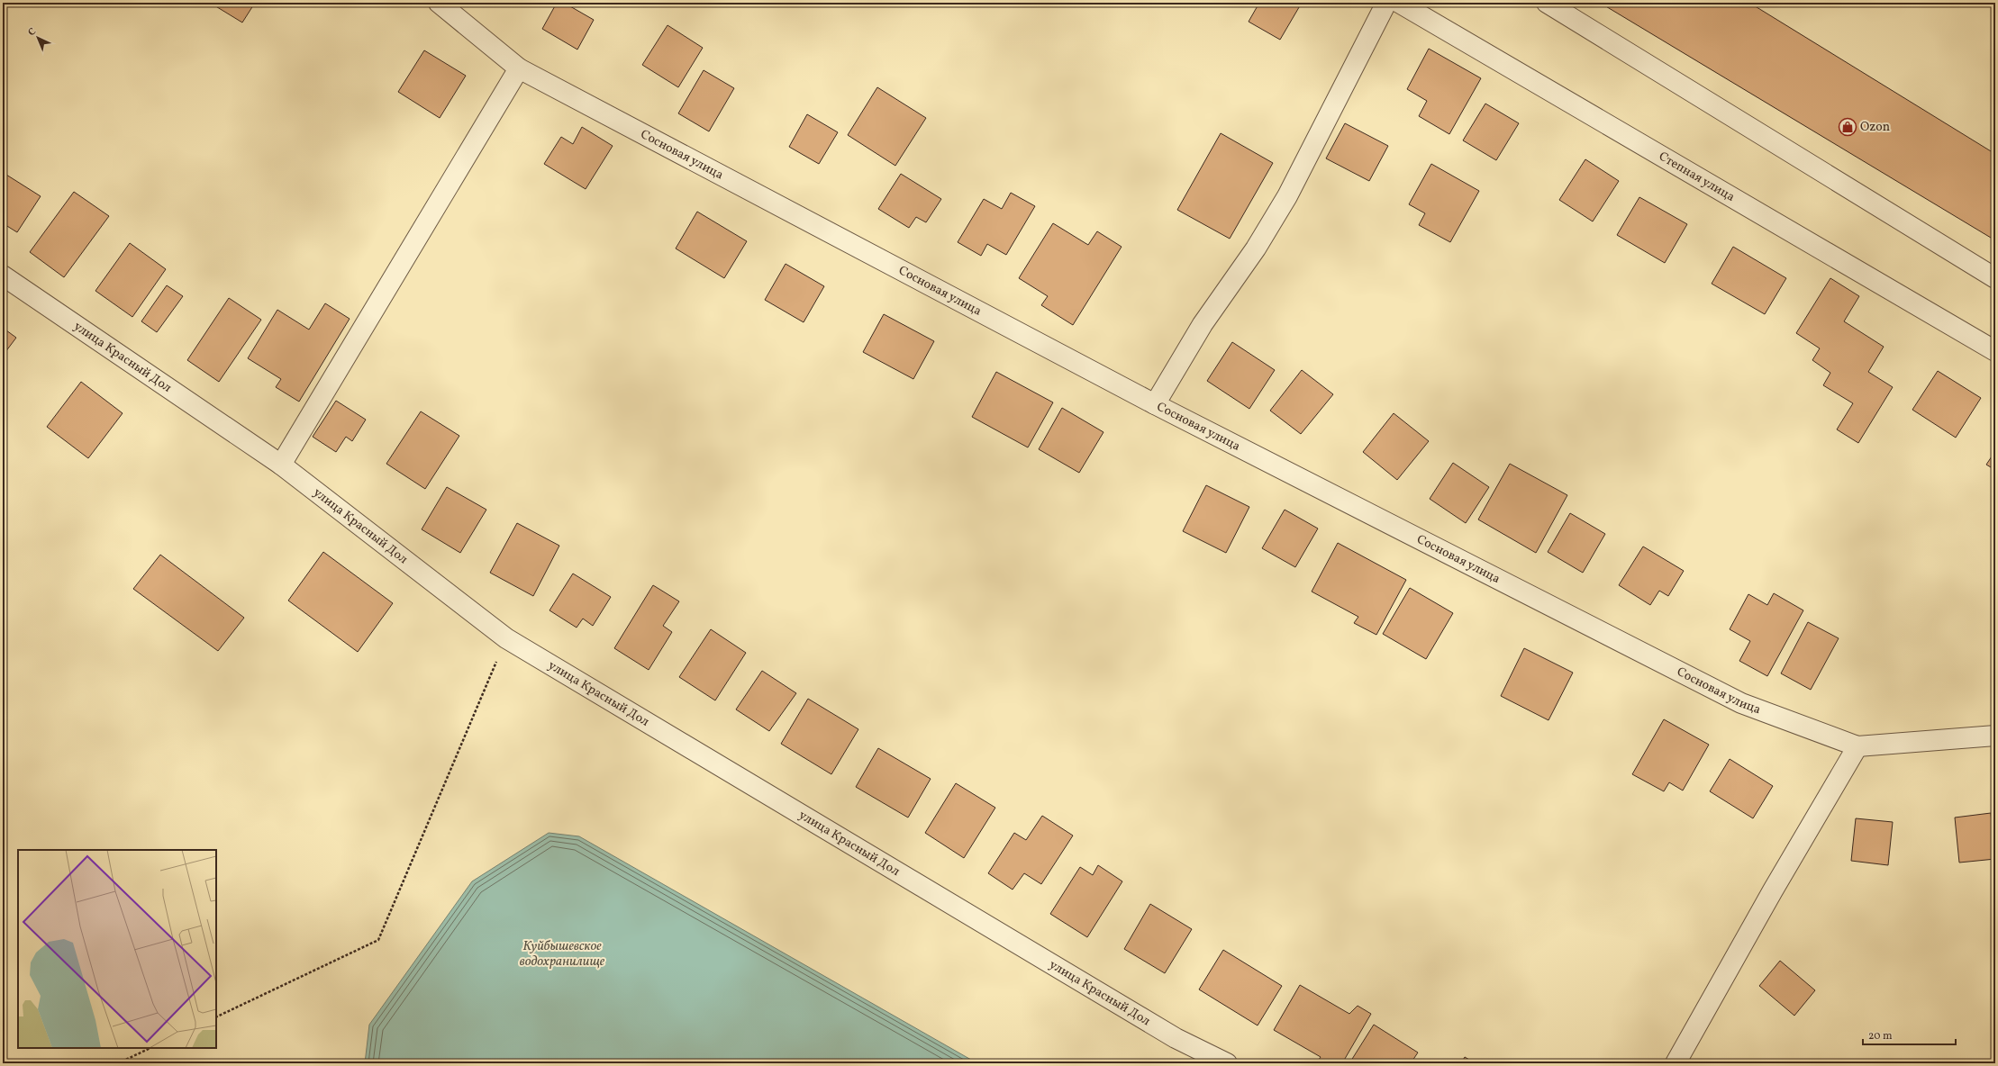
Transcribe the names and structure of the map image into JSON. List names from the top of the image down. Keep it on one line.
{"streets":{"street":["Сосновая улица","Степная улица","улица Красный Дол"]},"water":["Куйбышевское водохранилище"],"places":{"shop":["Ozon"]},"scale_bar":"20 m","north":"top left"}
